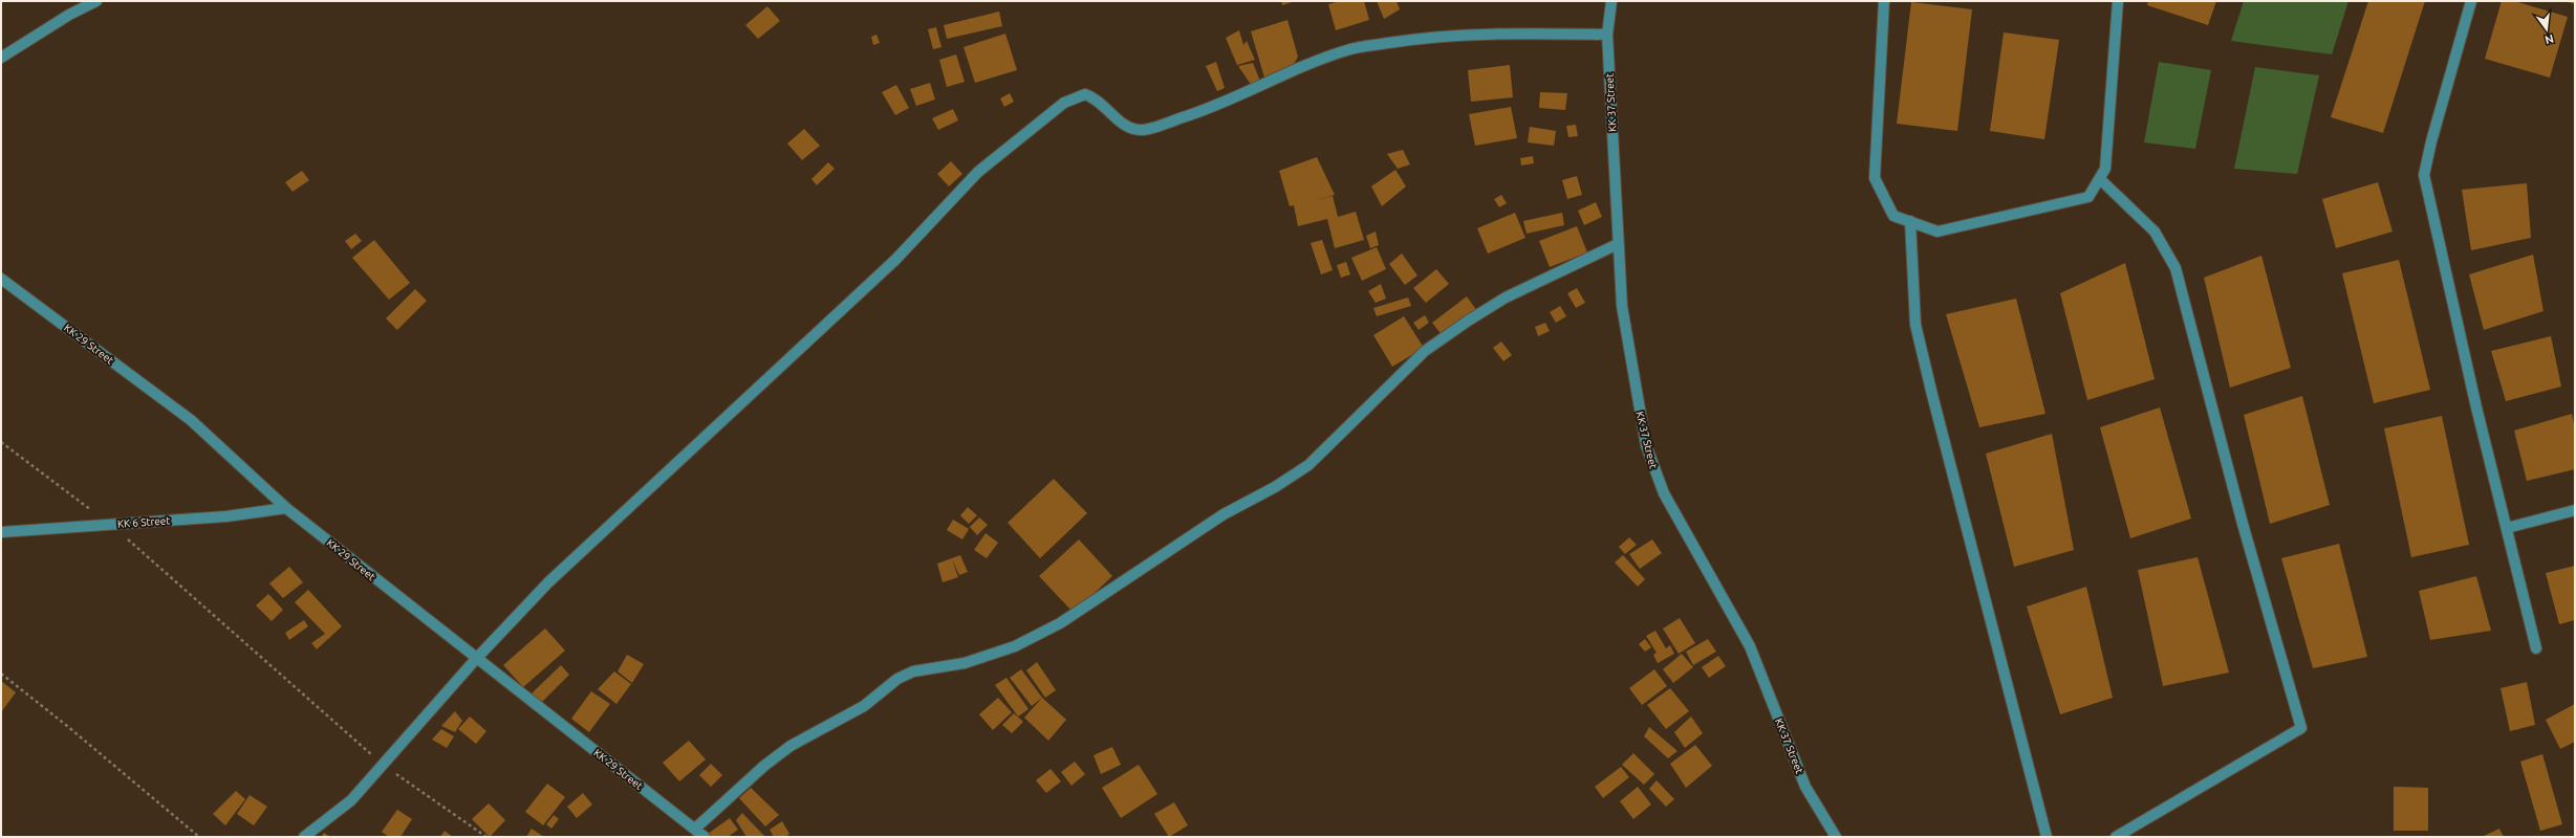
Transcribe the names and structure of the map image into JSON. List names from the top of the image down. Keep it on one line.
{"streets":{"street":["KK 37 Street","KK 29 Street","KK 6 Street"]},"crossings":[["KK 29 Street","KK 6 Street"]],"north":"bottom"}
